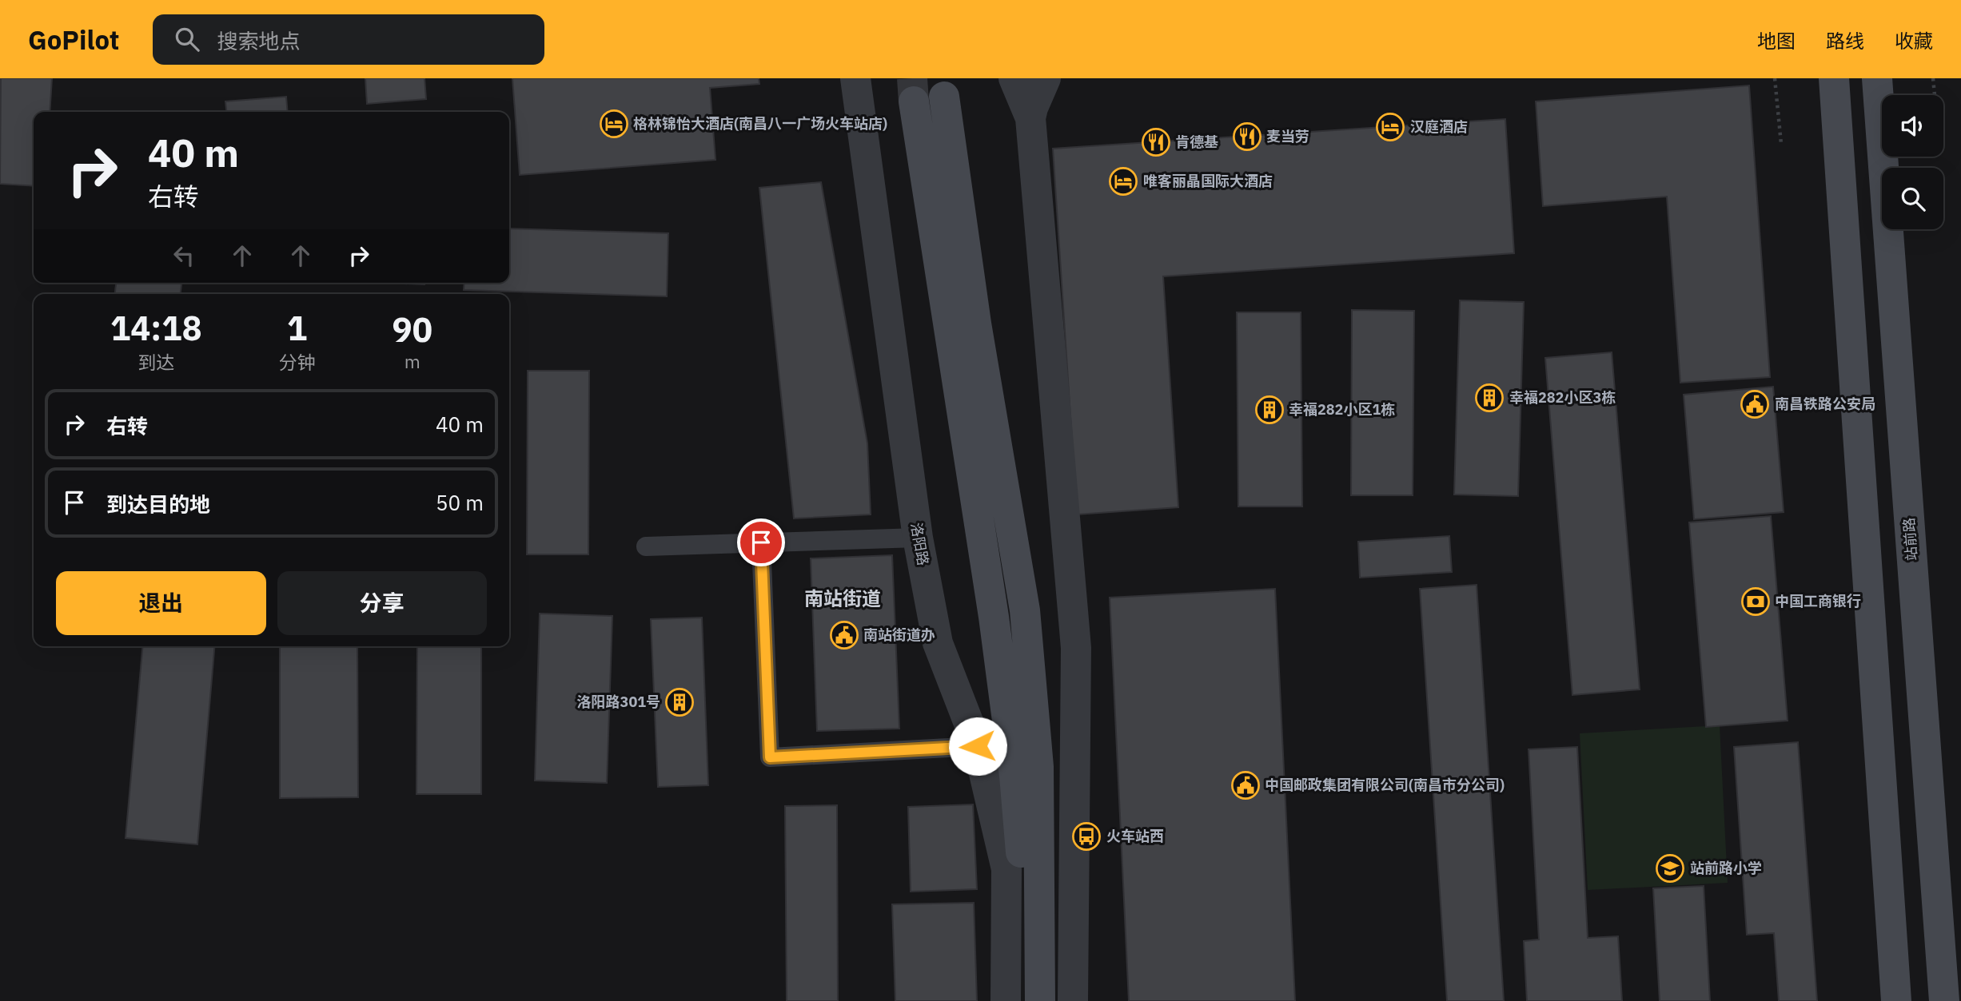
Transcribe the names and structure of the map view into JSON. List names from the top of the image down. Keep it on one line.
{"streets":{"main road":["站前路"],"street":["洛阳路"]},"districts":["南站街道"],"places":{"hotel":["格林锦怡大酒店(南昌八一广场火车站店)","汉庭酒店","唯客丽晶国际大酒店"],"restaurant":["麦当劳","肯德基"],"building":["幸福282小区3栋","幸福282小区1栋","洛阳路301号"],"public building":["南昌铁路公安局","南站街道办","中国邮政集团有限公司(南昌市分公司)"],"bank":["中国工商银行"],"bus stop":["火车站西"],"school or university":["站前路小学"]},"page":{"header":"GoPilot","search":"搜索地点","nav":["地图","路线","收藏"],"turn":["40 m","右转"],"eta":["14:18","到达","1","分钟","90","m"],"list":[{"name":"右转","value":"40 m"},{"name":"到达目的地","value":"50 m"}],"buttons":["退出","分享"]}}
